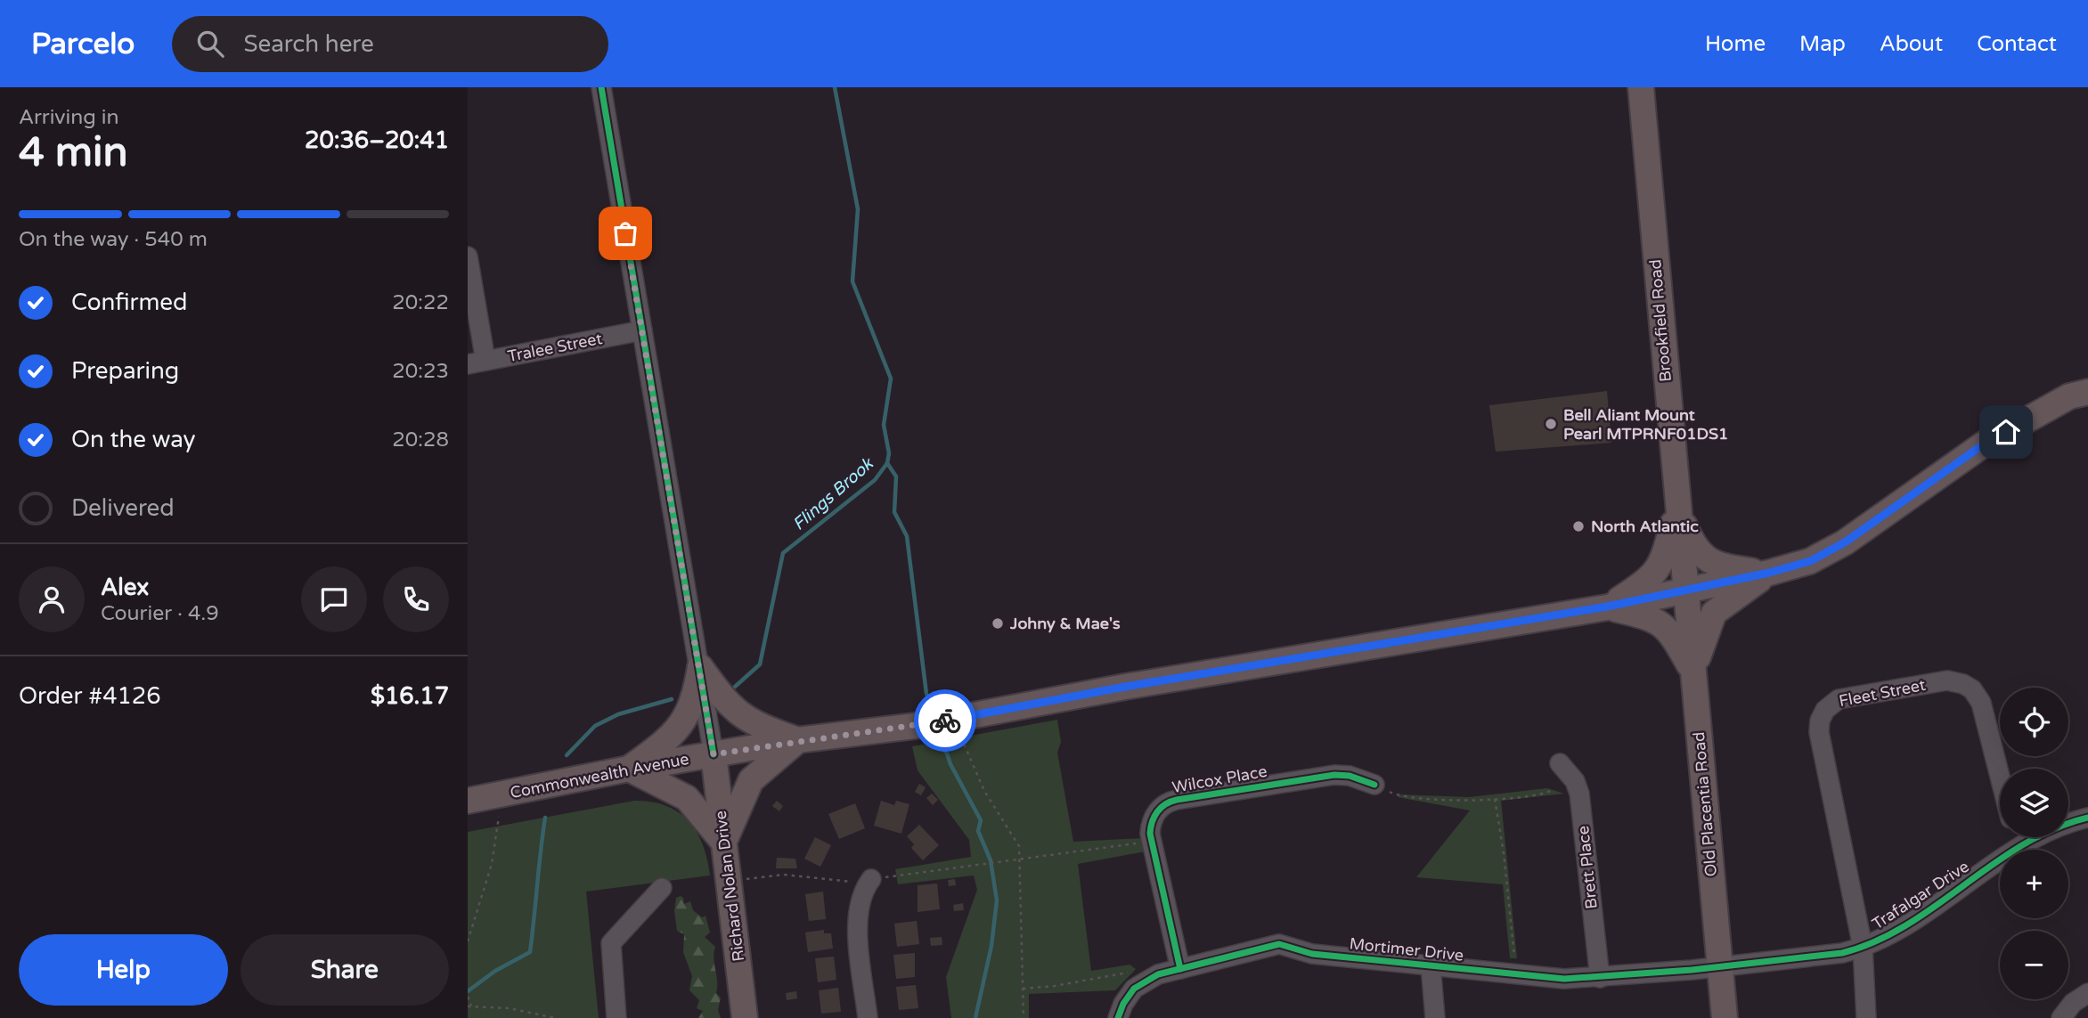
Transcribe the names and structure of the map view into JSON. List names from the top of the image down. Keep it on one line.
{"streets":{"main road":["Brookfield Road","Commonwealth Avenue","Old Placentia Road","Richard Nolan Drive"],"street":["Tralee Street","Fleet Street","Wilcox Place","Brett Place","Trafalgar Drive","Mortimer Drive"]},"crossings":[["Brookfield Road","Commonwealth Avenue"],["Brookfield Road","Old Placentia Road"],["Fleet Street","Trafalgar Drive"],["Commonwealth Avenue","Old Placentia Road"],["Commonwealth Avenue","Richard Nolan Drive"],["Wilcox Place","Mortimer Drive"],["Old Placentia Road","Trafalgar Drive"],["Old Placentia Road","Mortimer Drive"],["Brett Place","Mortimer Drive"],["Trafalgar Drive","Mortimer Drive"]],"water":["Flings Brook"],"places":["Bell Aliant Mount Pearl MTPRNF01DS1","North Atlantic","Johny & Mae's"],"page":{"header":"Parcelo","search":"Search here","nav":["Home","Map","About","Contact"],"heading":["4 min","Arriving in","20:36–20:41"],"panel":["Alex","Courier · 4.9","Order #4126","$16.17"],"bar":"On the way · 540 m","list":[["Confirmed","20:22"],["Preparing","20:23"],["On the way","20:28"],"Delivered"],"map_buttons":["+","−"],"buttons":["Help","Share"]}}
